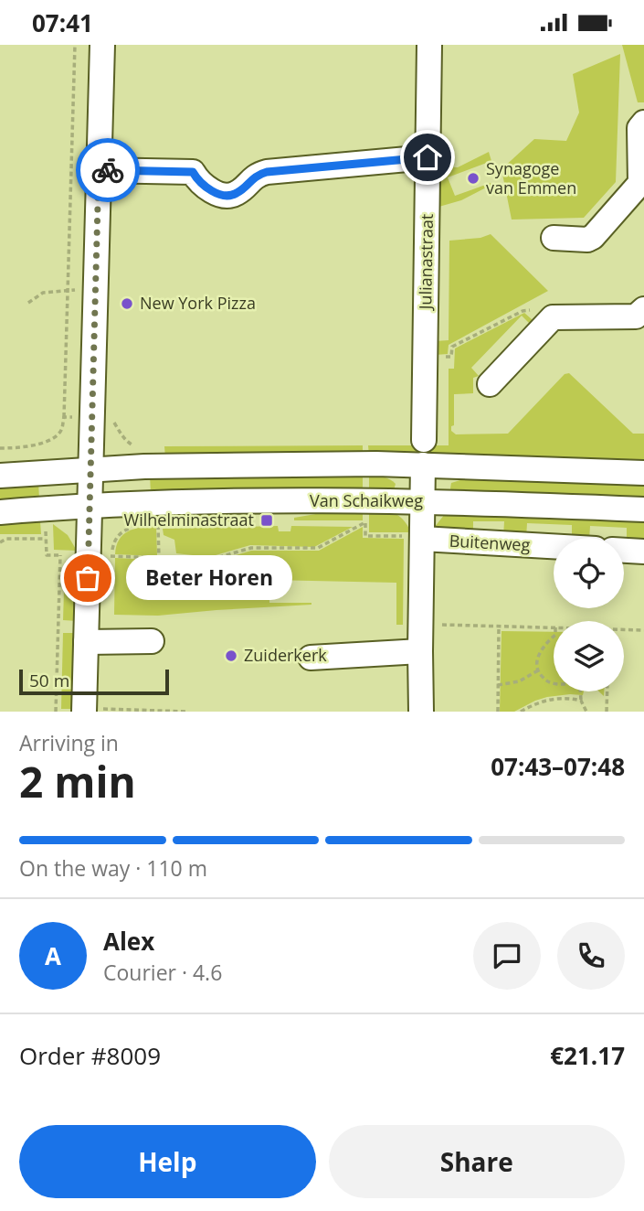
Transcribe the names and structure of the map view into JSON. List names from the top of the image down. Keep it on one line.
{"streets":{"street":["Julianastraat","Van Schaikweg","Buitenweg"]},"places":{"other":["Synagoge van Emmen","New York Pizza","Beter Horen","Zuiderkerk"],"transit":["Wilhelminastraat"]},"scale_bar":"50 m","page":{"status":"07:41","bubble":"Beter Horen","scale":"50 m","heading":["2 min","Arriving in","07:43–07:48"],"panel":["Alex","Courier · 4.6","Order #8009","€21.17"],"bar":"On the way · 110 m","round":"A","buttons":["Help","Share"]}}
